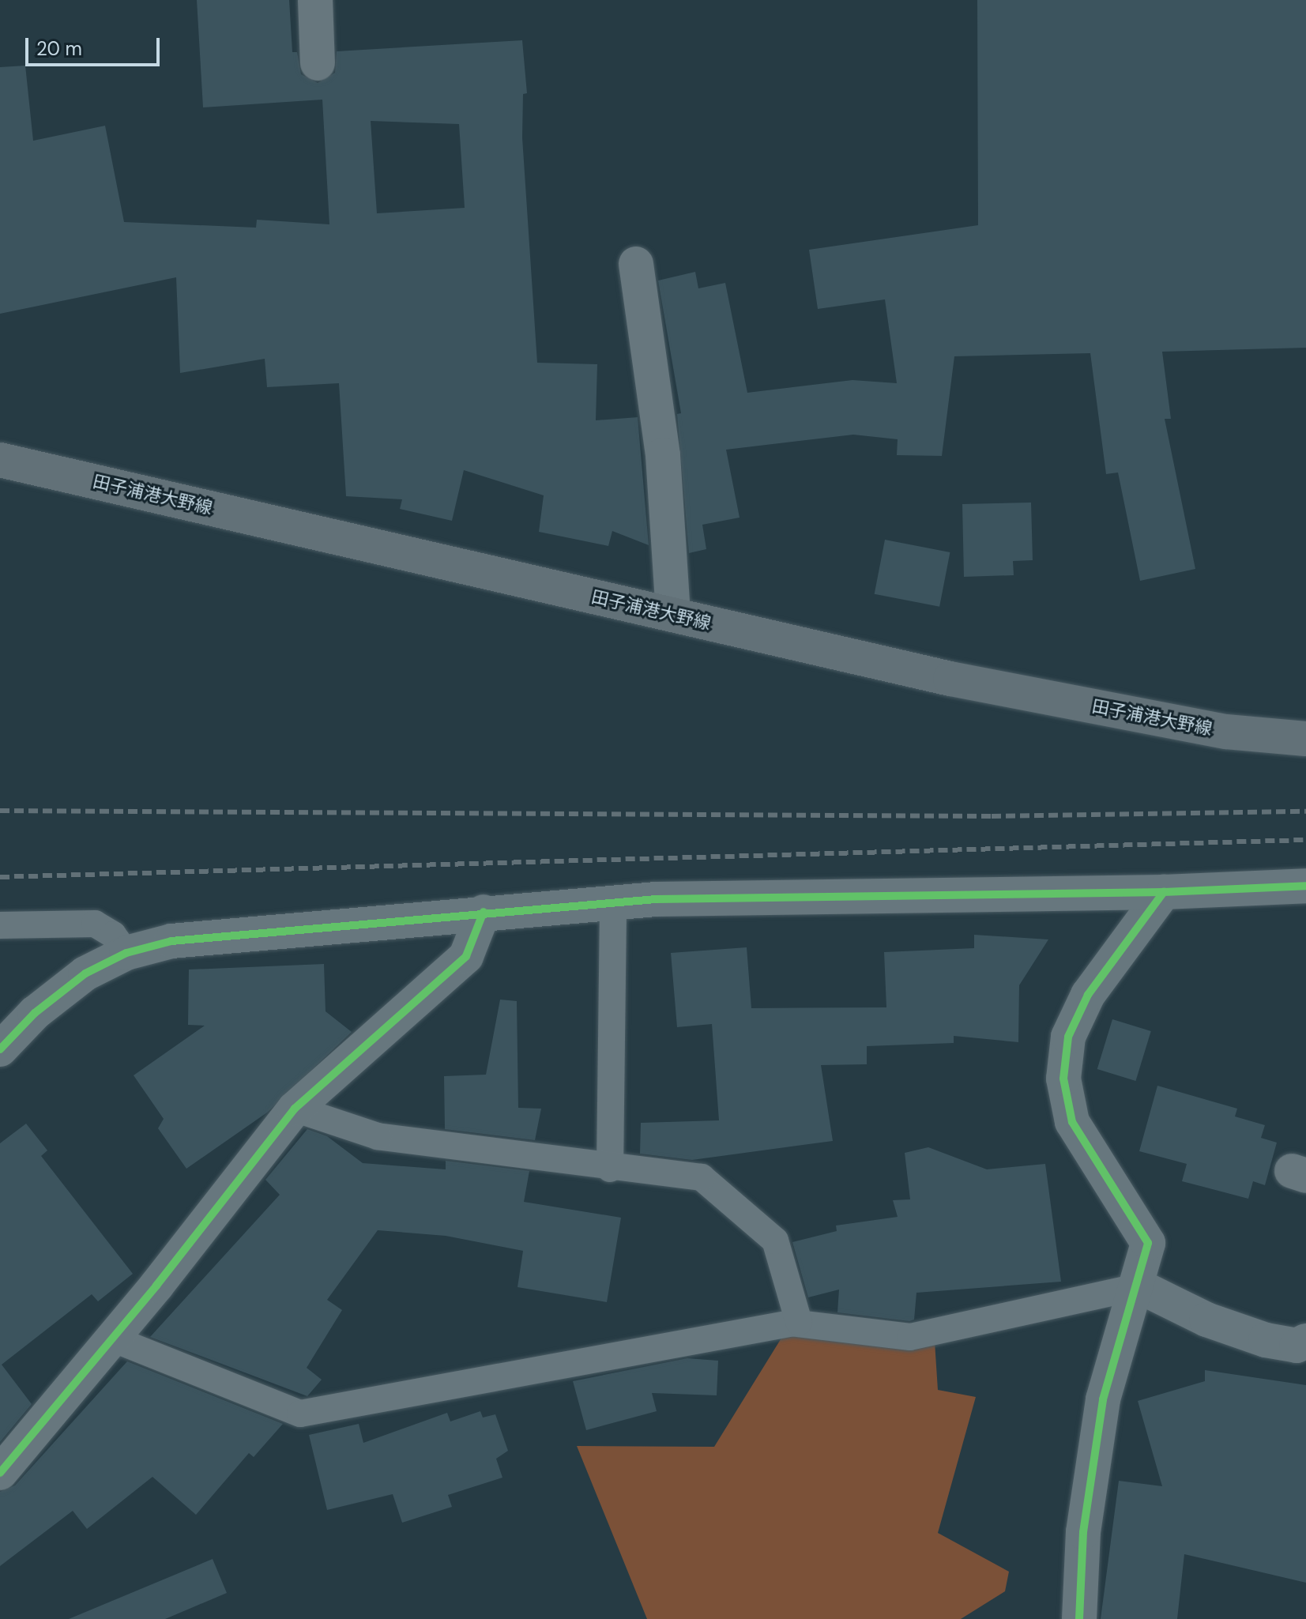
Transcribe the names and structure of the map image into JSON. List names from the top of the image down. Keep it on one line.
{"streets":{"main road":["田子浦港大野線"]},"scale_bar":"20 m"}
